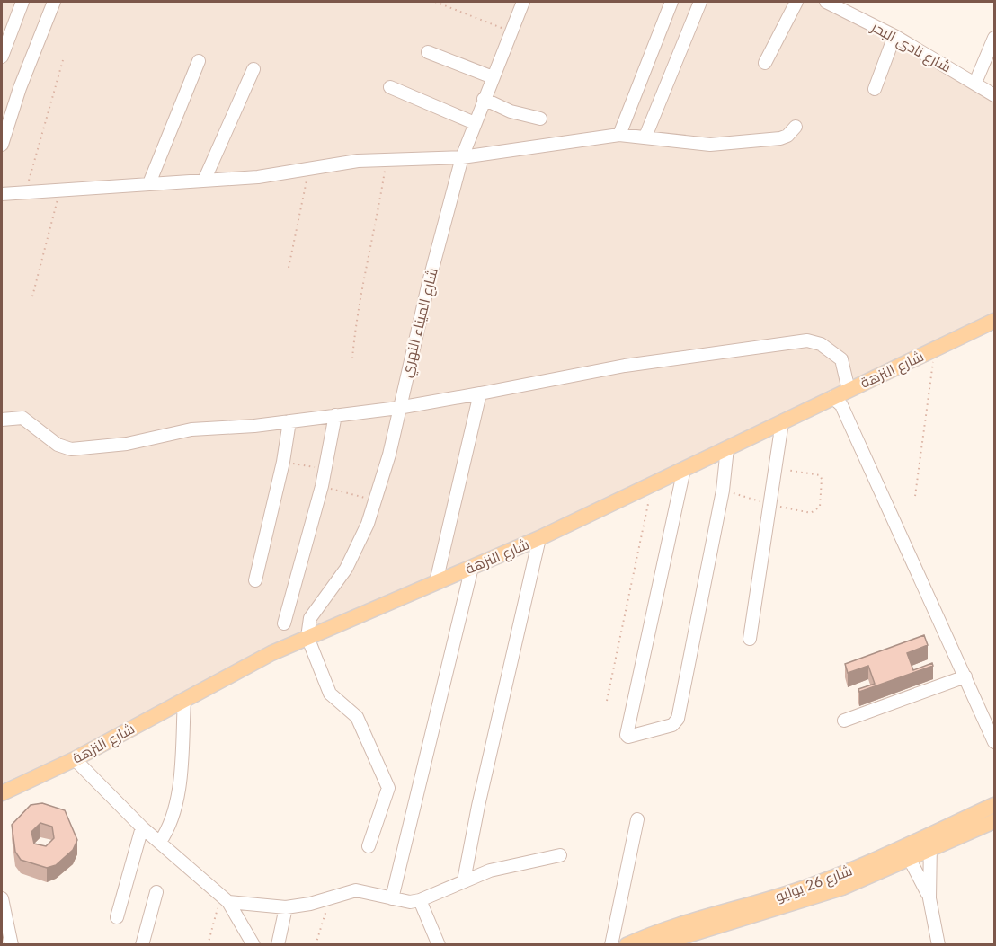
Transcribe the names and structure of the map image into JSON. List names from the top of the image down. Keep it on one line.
{"streets":{"main road":["شارع النزهة","شارع 26 يوليو"],"street":["شارع نادى البحر","شارع الميناء النهري"]},"crossings":[["شارع الميناء النهري","شارع النزهة"]]}
